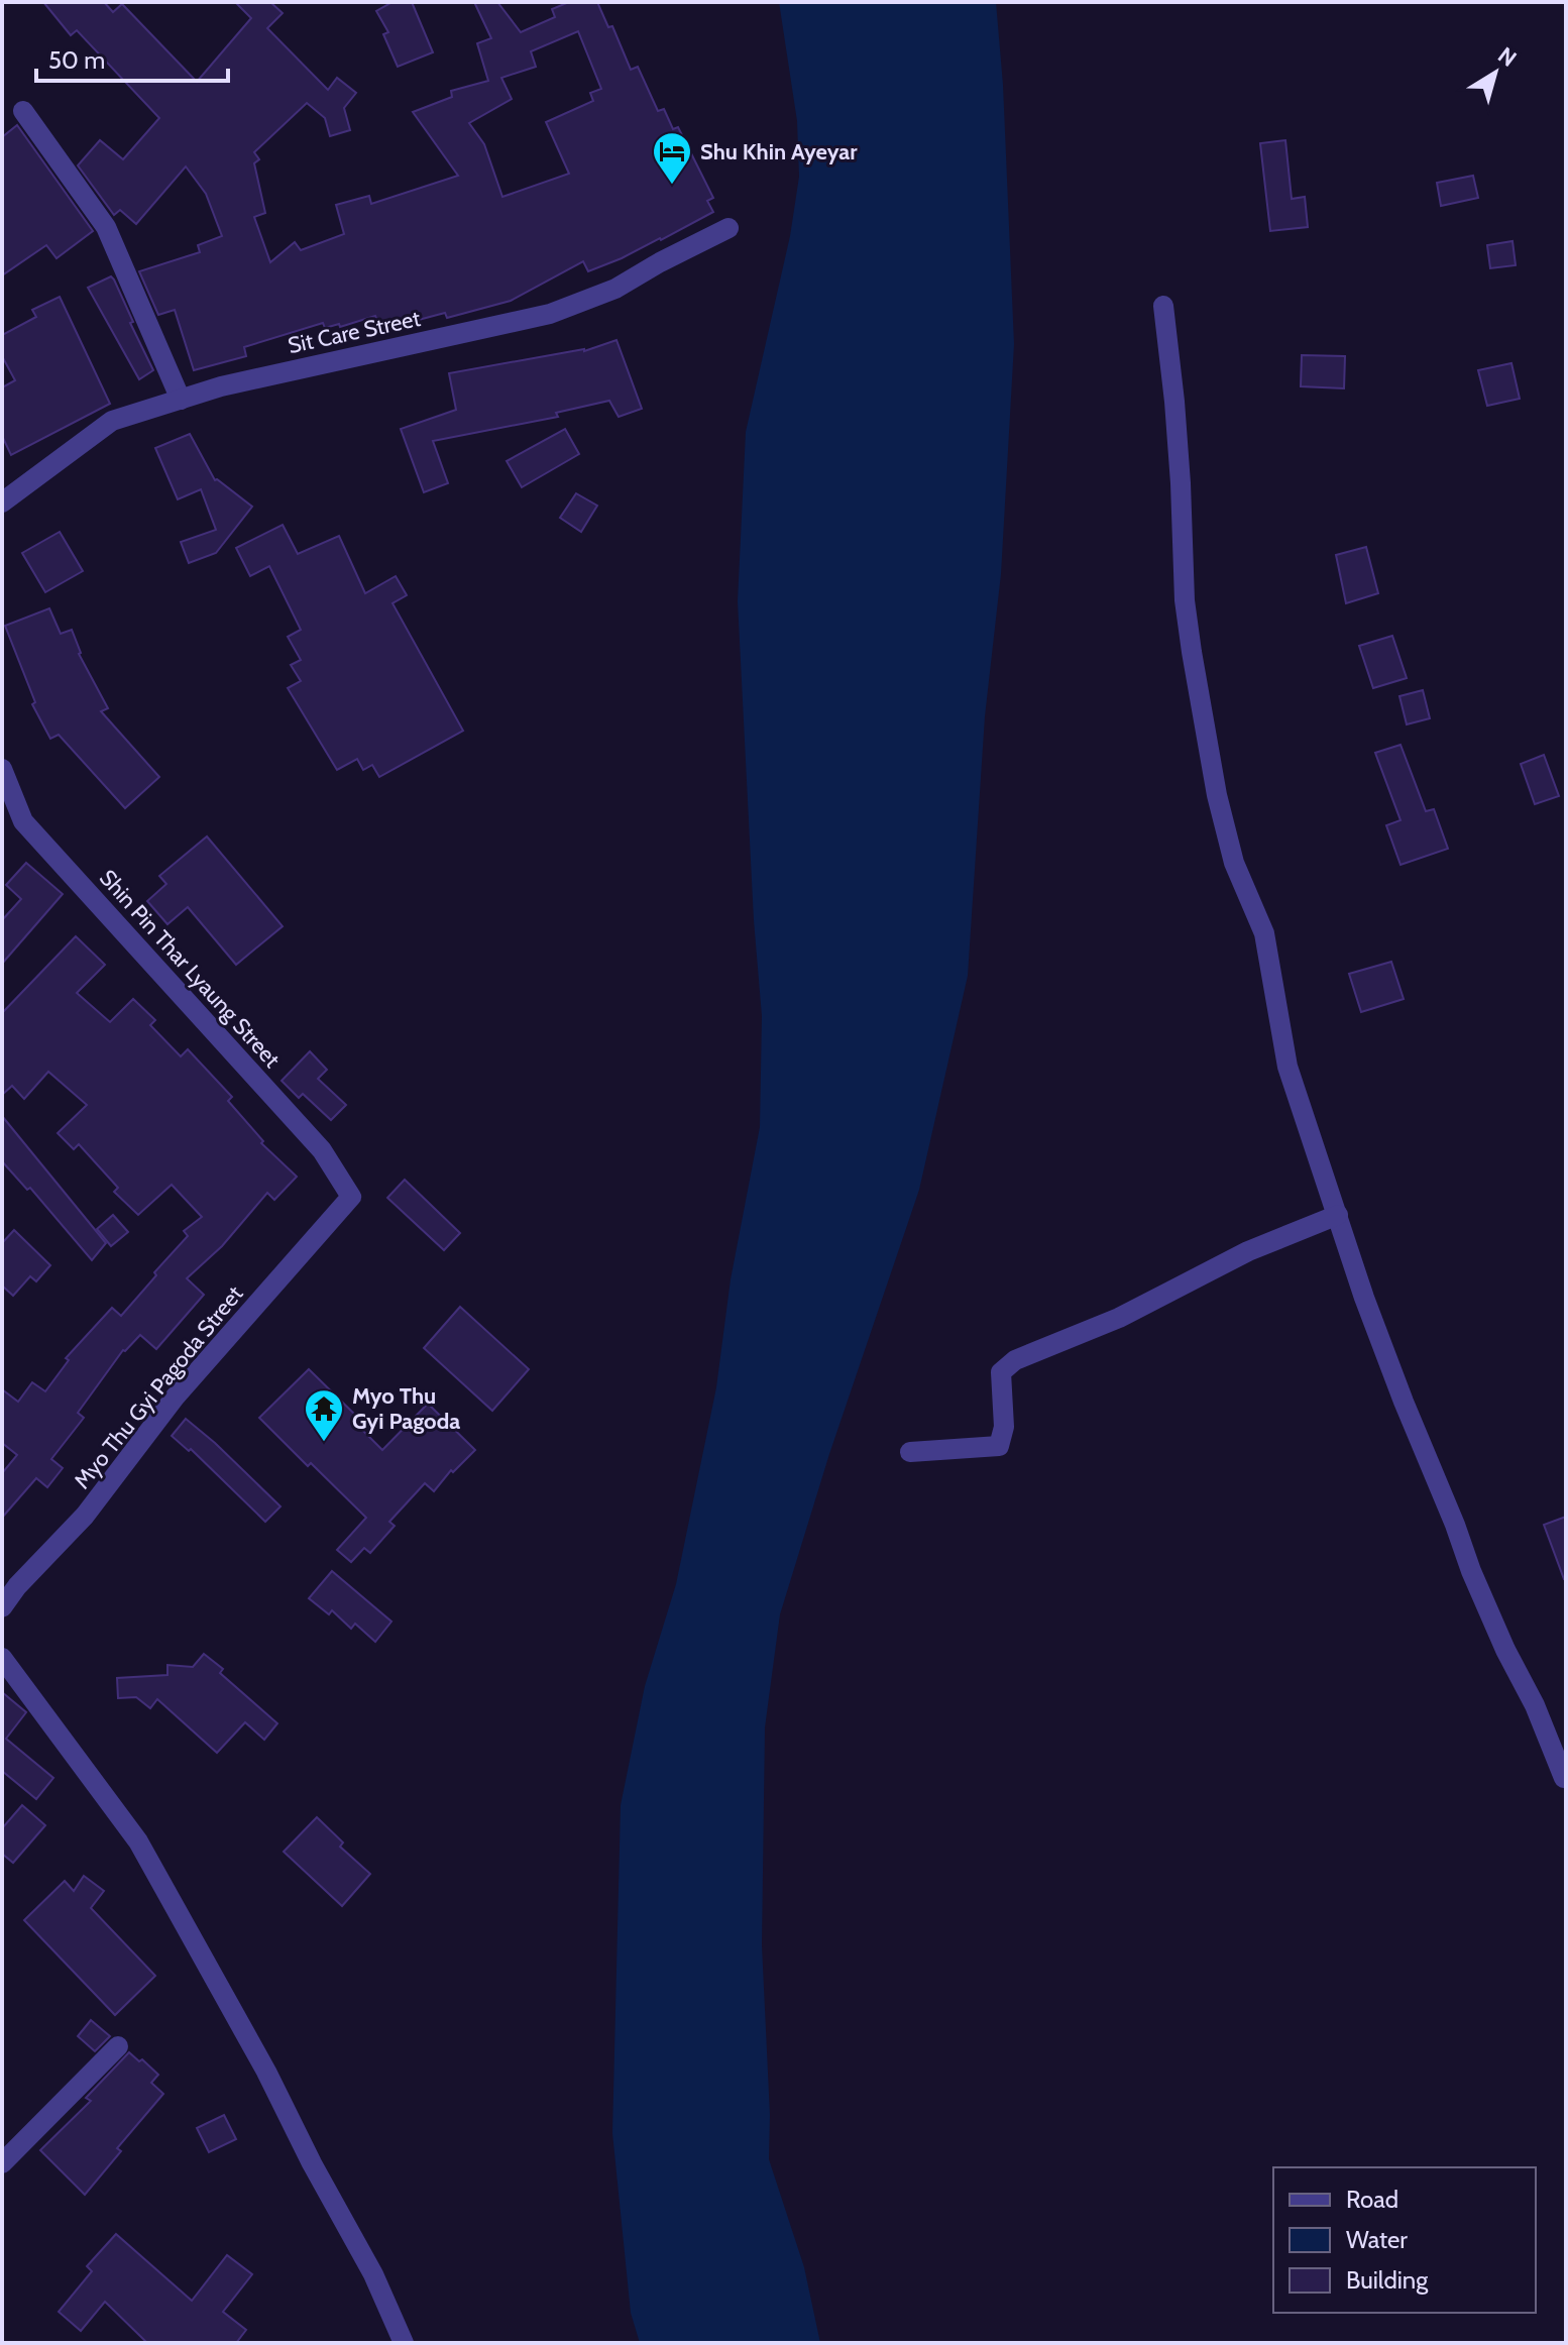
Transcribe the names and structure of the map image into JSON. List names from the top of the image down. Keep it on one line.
{"streets":{"street":["Sit Care Street","Shin Pin Thar Lyaung Street","Myo Thu Gyi Pagoda Street"]},"crossings":[["Shin Pin Thar Lyaung Street","Myo Thu Gyi Pagoda Street"]],"places":{"hotel":["Shu Khin Ayeyar"],"temple":["Myo Thu Gyi Pagoda"]},"legend":["Road","Water","Building"],"scale_bar":"50 m","north":"top right"}
